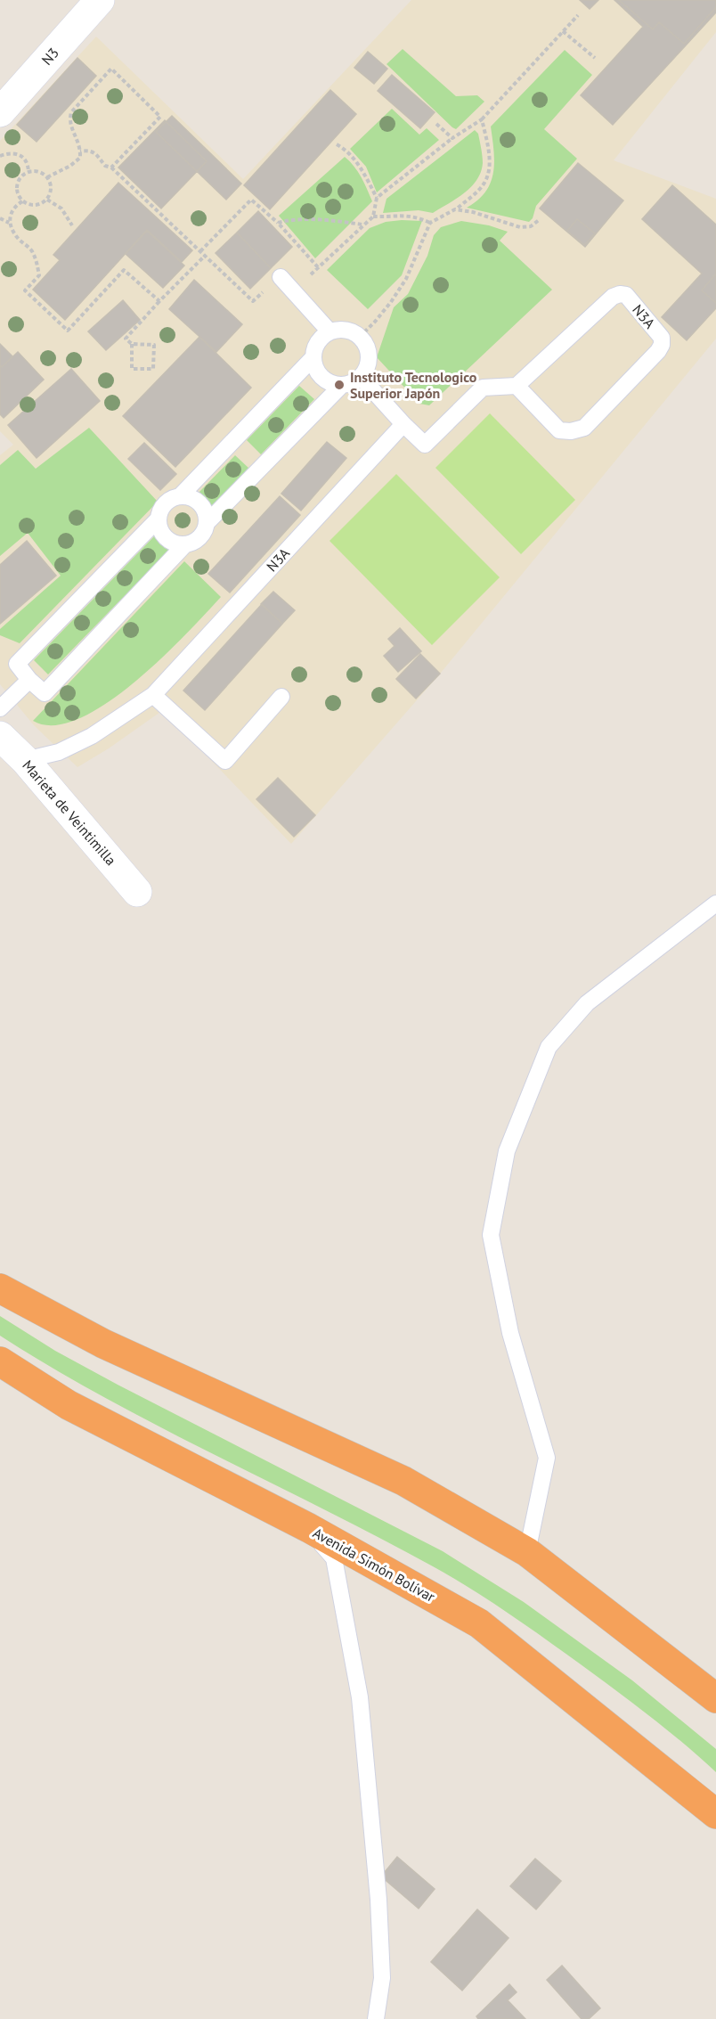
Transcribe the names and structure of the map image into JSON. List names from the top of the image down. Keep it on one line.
{"streets":{"highway":["Avenida Simón Bolívar"],"street":["N3","Marieta de Veintimilla"],"lane":["N3A"]},"crossings":[["N3A","Marieta de Veintimilla"]],"places":["Instituto Tecnologico Superior Japón"]}
